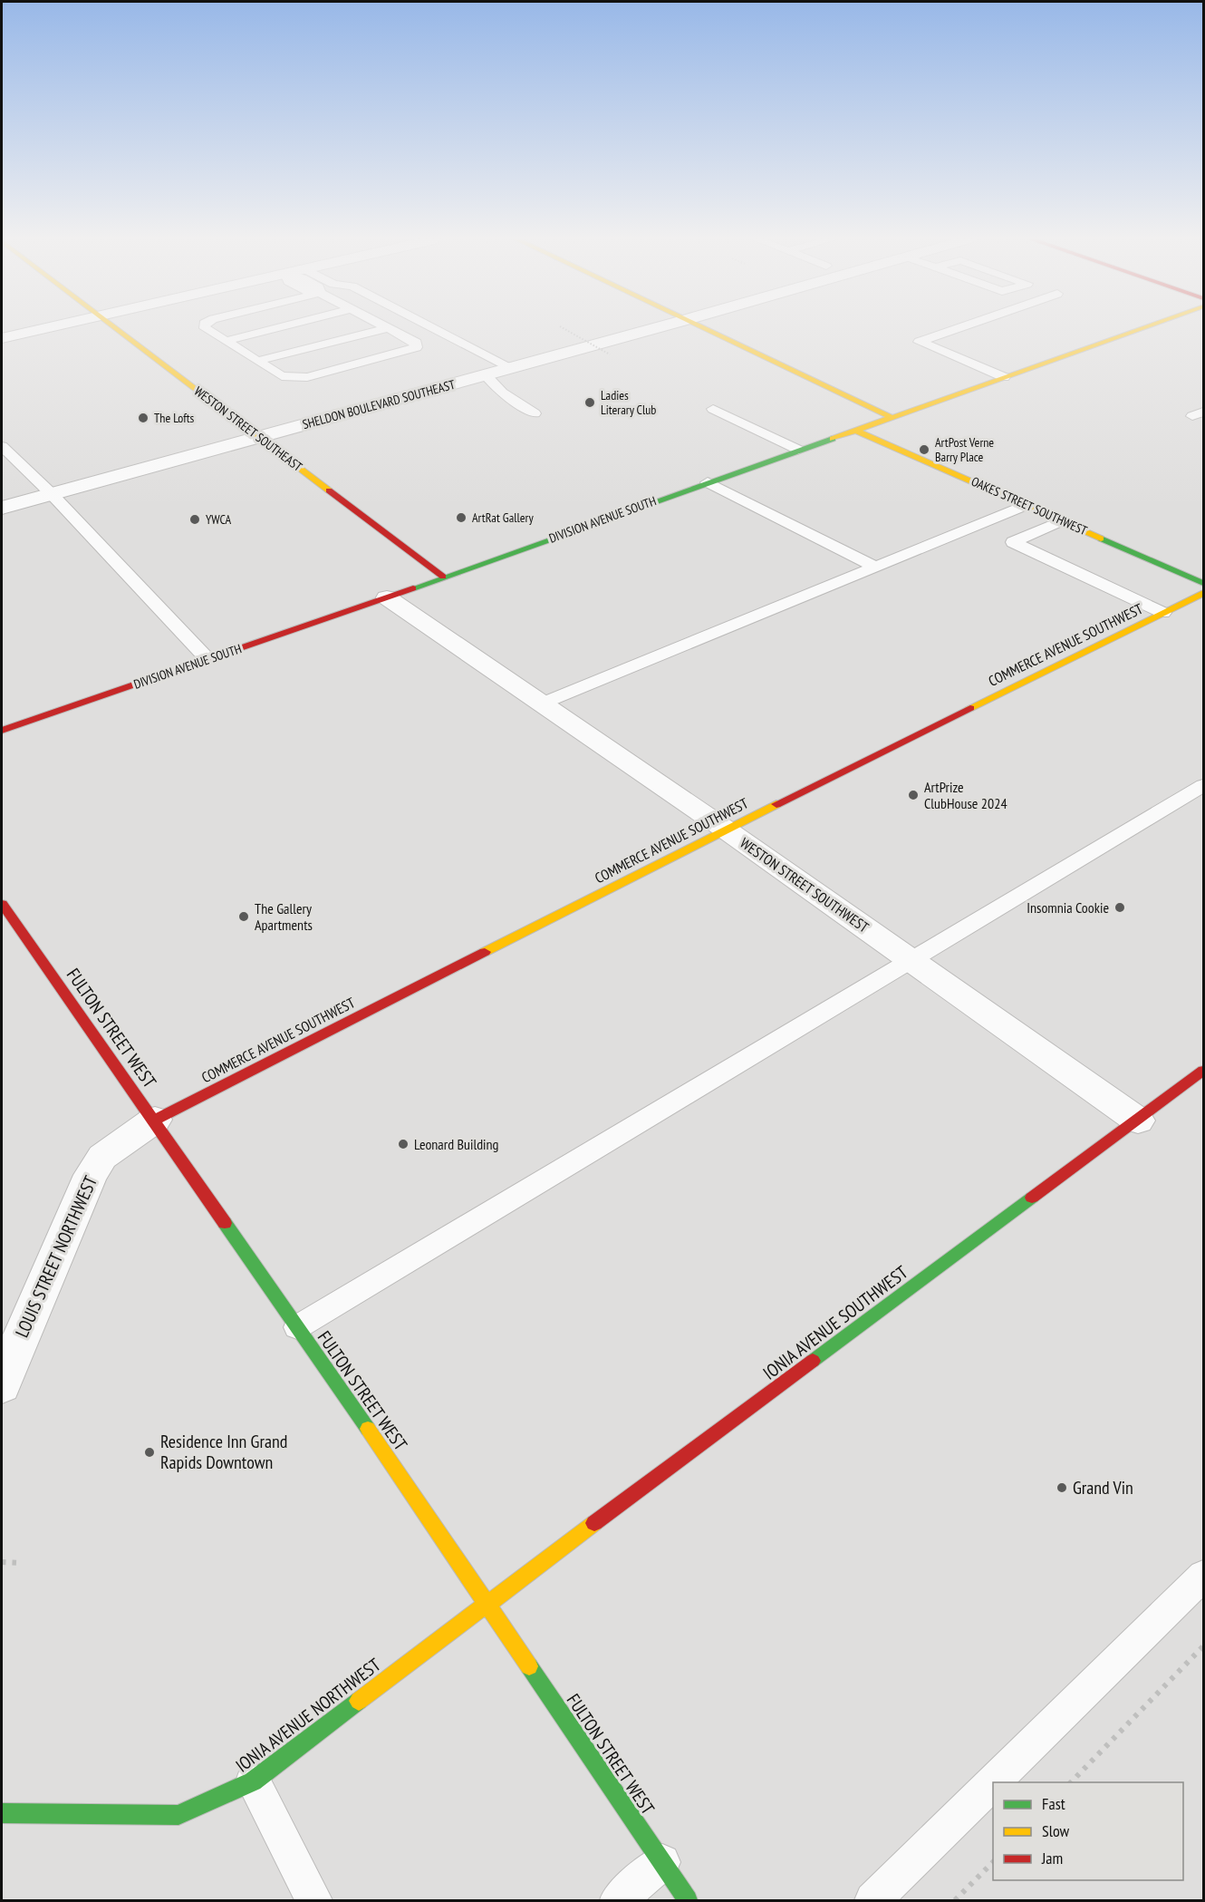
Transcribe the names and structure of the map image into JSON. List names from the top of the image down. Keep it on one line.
{"streets":{"street":["SHELDON BOULEVARD SOUTHEAST","WESTON STREET SOUTHEAST","OAKES STREET SOUTHWEST","DIVISION AVENUE SOUTH","COMMERCE AVENUE SOUTHWEST","WESTON STREET SOUTHWEST","FULTON STREET WEST","LOUIS STREET NORTHWEST","IONIA AVENUE SOUTHWEST","IONIA AVENUE NORTHWEST"]},"crossings":[["SHELDON BOULEVARD SOUTHEAST","WESTON STREET SOUTHEAST"],["WESTON STREET SOUTHEAST","DIVISION AVENUE SOUTH"],["OAKES STREET SOUTHWEST","DIVISION AVENUE SOUTH"],["DIVISION AVENUE SOUTH","WESTON STREET SOUTHWEST"],["COMMERCE AVENUE SOUTHWEST","WESTON STREET SOUTHWEST"],["COMMERCE AVENUE SOUTHWEST","FULTON STREET WEST"],["COMMERCE AVENUE SOUTHWEST","LOUIS STREET NORTHWEST"],["WESTON STREET SOUTHWEST","IONIA AVENUE SOUTHWEST"],["FULTON STREET WEST","LOUIS STREET NORTHWEST"],["FULTON STREET WEST","IONIA AVENUE SOUTHWEST"],["FULTON STREET WEST","IONIA AVENUE NORTHWEST"],["IONIA AVENUE SOUTHWEST","IONIA AVENUE NORTHWEST"]],"places":["Ladies Literary Club","The Lofts","ArtPost Verne Barry Place","ArtRat Gallery","YWCA","ArtPrize ClubHouse 2024","Insomnia Cookie","The Gallery Apartments","Leonard Building","Residence Inn Grand Rapids Downtown","Grand Vin"],"legend":["Fast","Slow","Jam"]}
